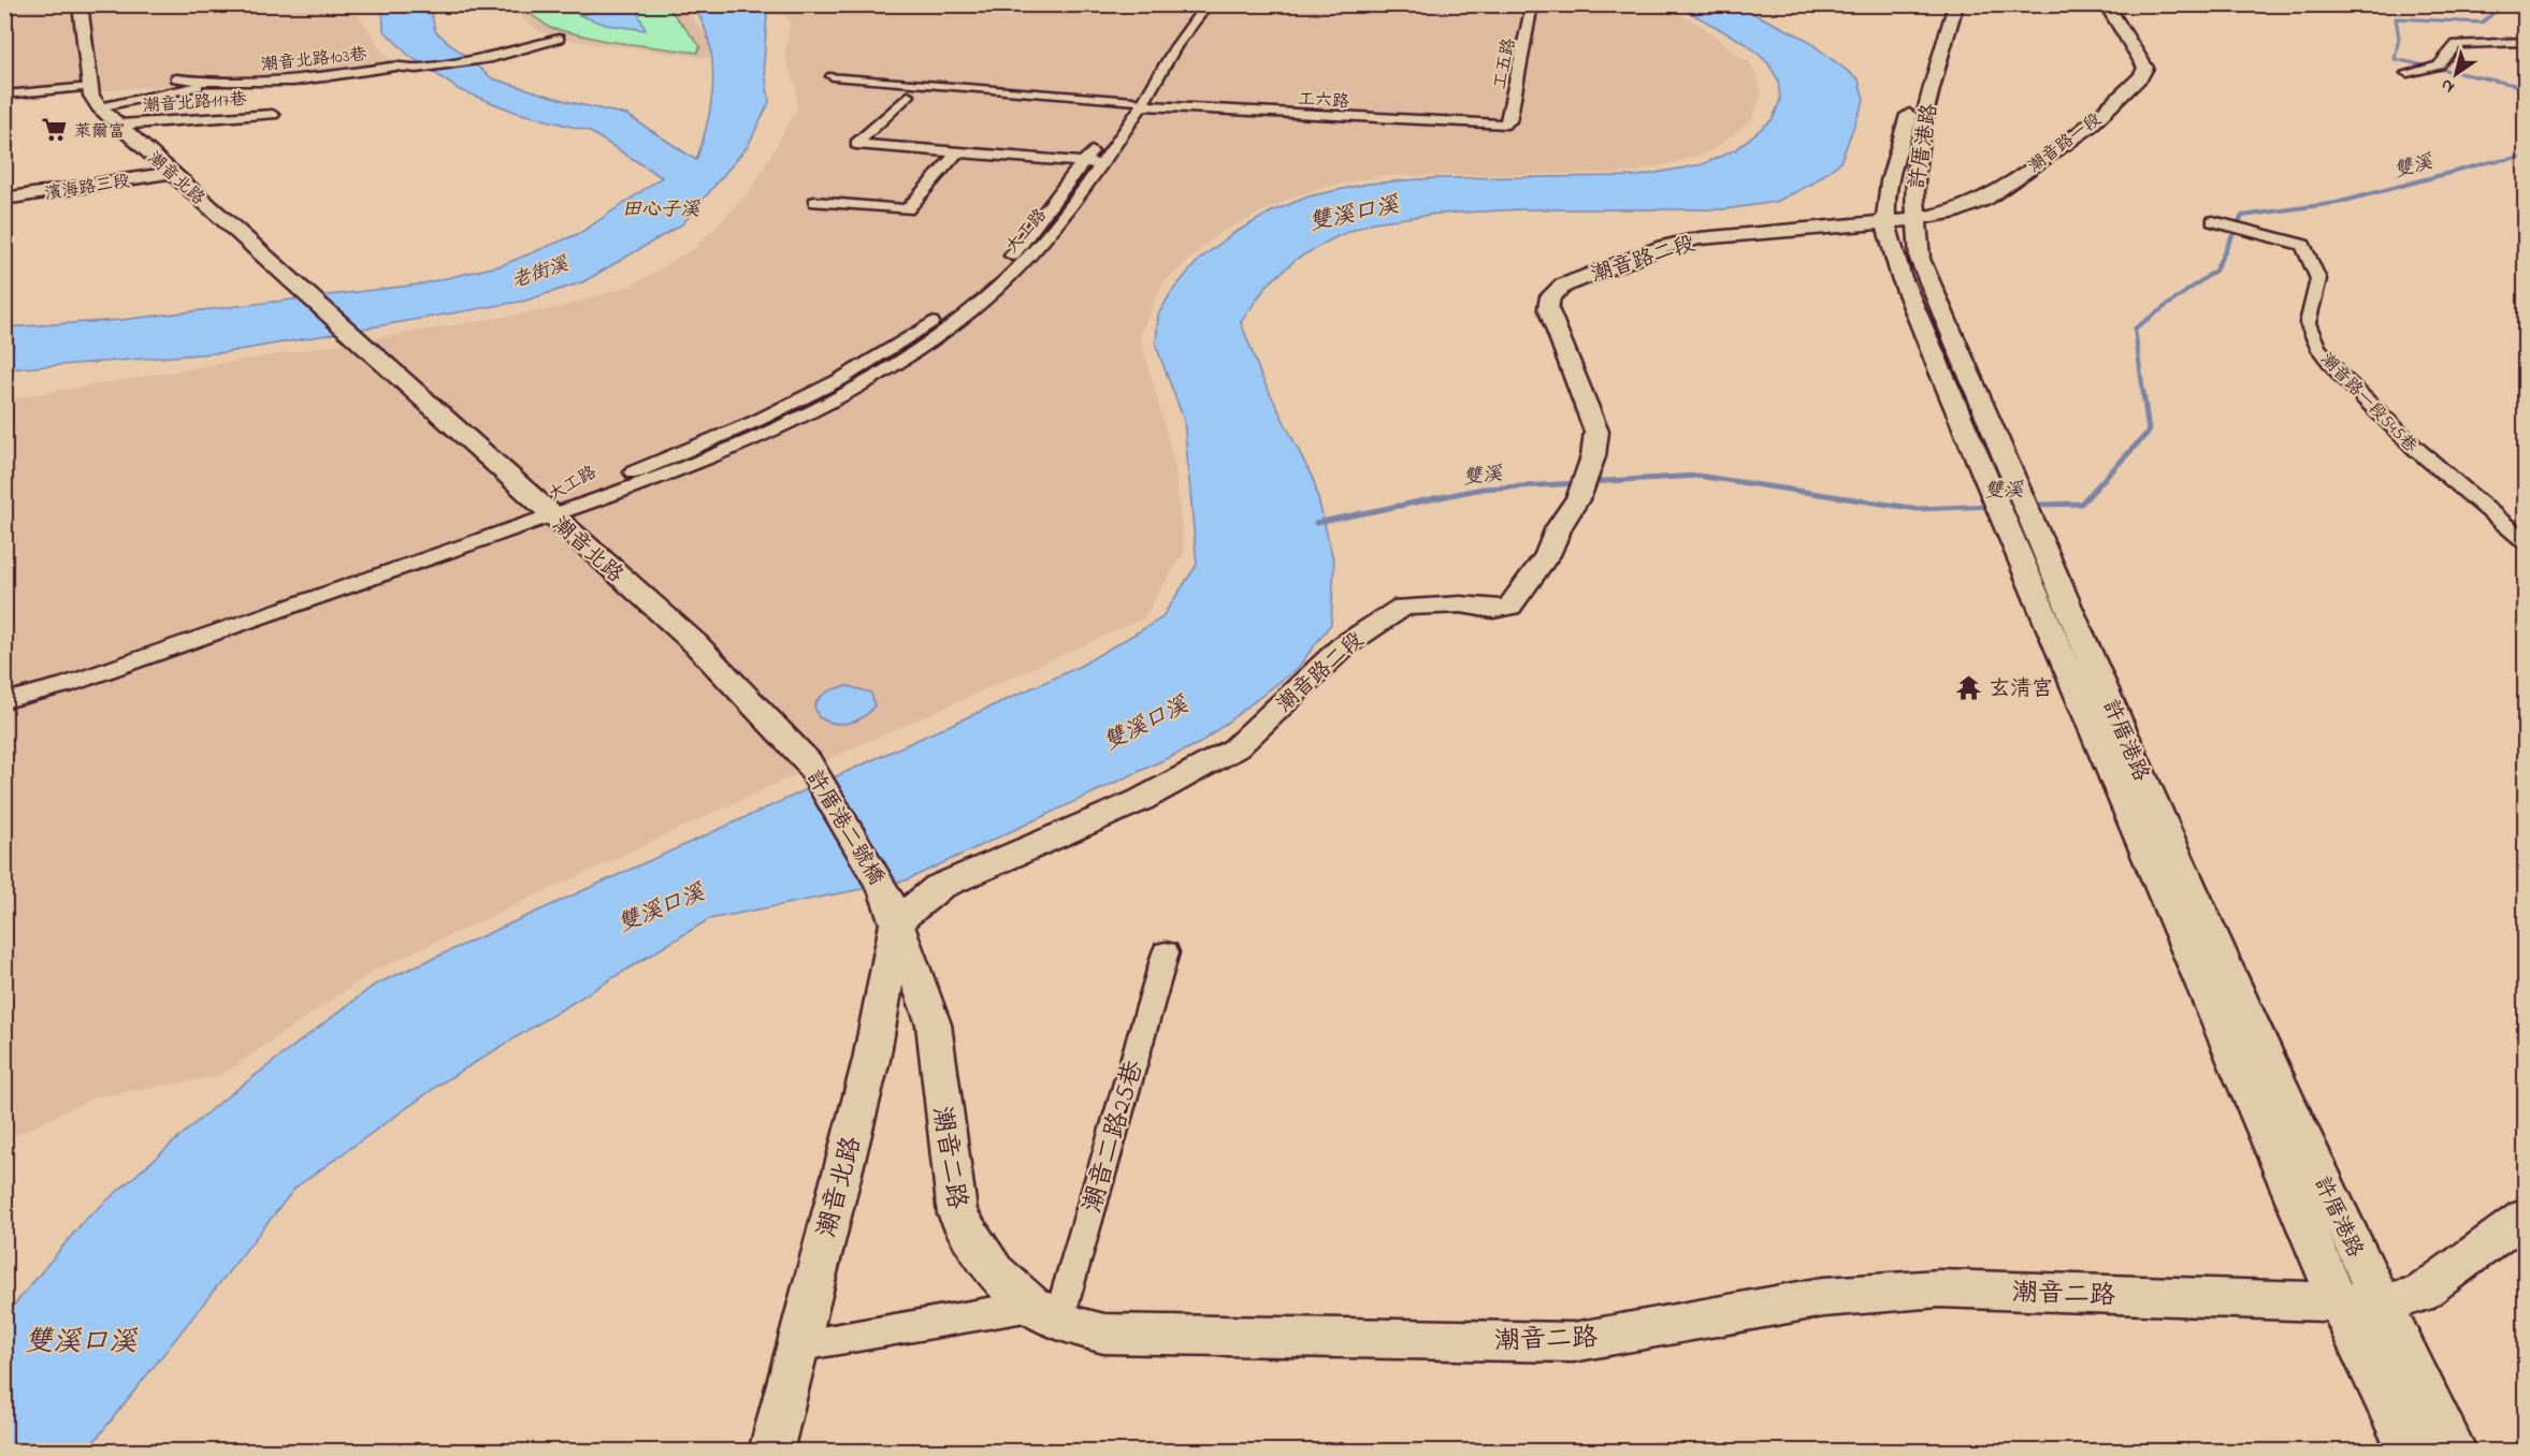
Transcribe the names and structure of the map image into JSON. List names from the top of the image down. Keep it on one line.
{"streets":{"street":["潮音北路103巷","工五路","工六路","潮音北路117巷","潮音路一段","許厝港路","潮音北路","濱海路三段","大工路","潮音路二段","潮音路一段545巷","許厝港二號橋","潮音二路25巷","潮音二路"]},"crossings":[["潮音北路103巷","潮音北路"],["工五路","工六路"],["工六路","大工路"],["潮音北路117巷","潮音北路"],["潮音路一段","許厝港路"],["潮音路一段","潮音路二段"],["許厝港路","潮音路二段"],["許厝港路","潮音二路"],["潮音北路","濱海路三段"],["潮音北路","大工路"],["潮音北路","潮音路二段"],["潮音北路","許厝港二號橋"],["潮音北路","潮音二路"],["潮音路二段","許厝港二號橋"],["潮音路二段","潮音二路"],["許厝港二號橋","潮音二路"],["潮音二路25巷","潮音二路"]],"water":["雙溪","田心子溪","雙溪口溪","老街溪"],"places":{"supermarket":["萊爾富"],"temple":["玄清宮"]},"north":"bottom left"}
